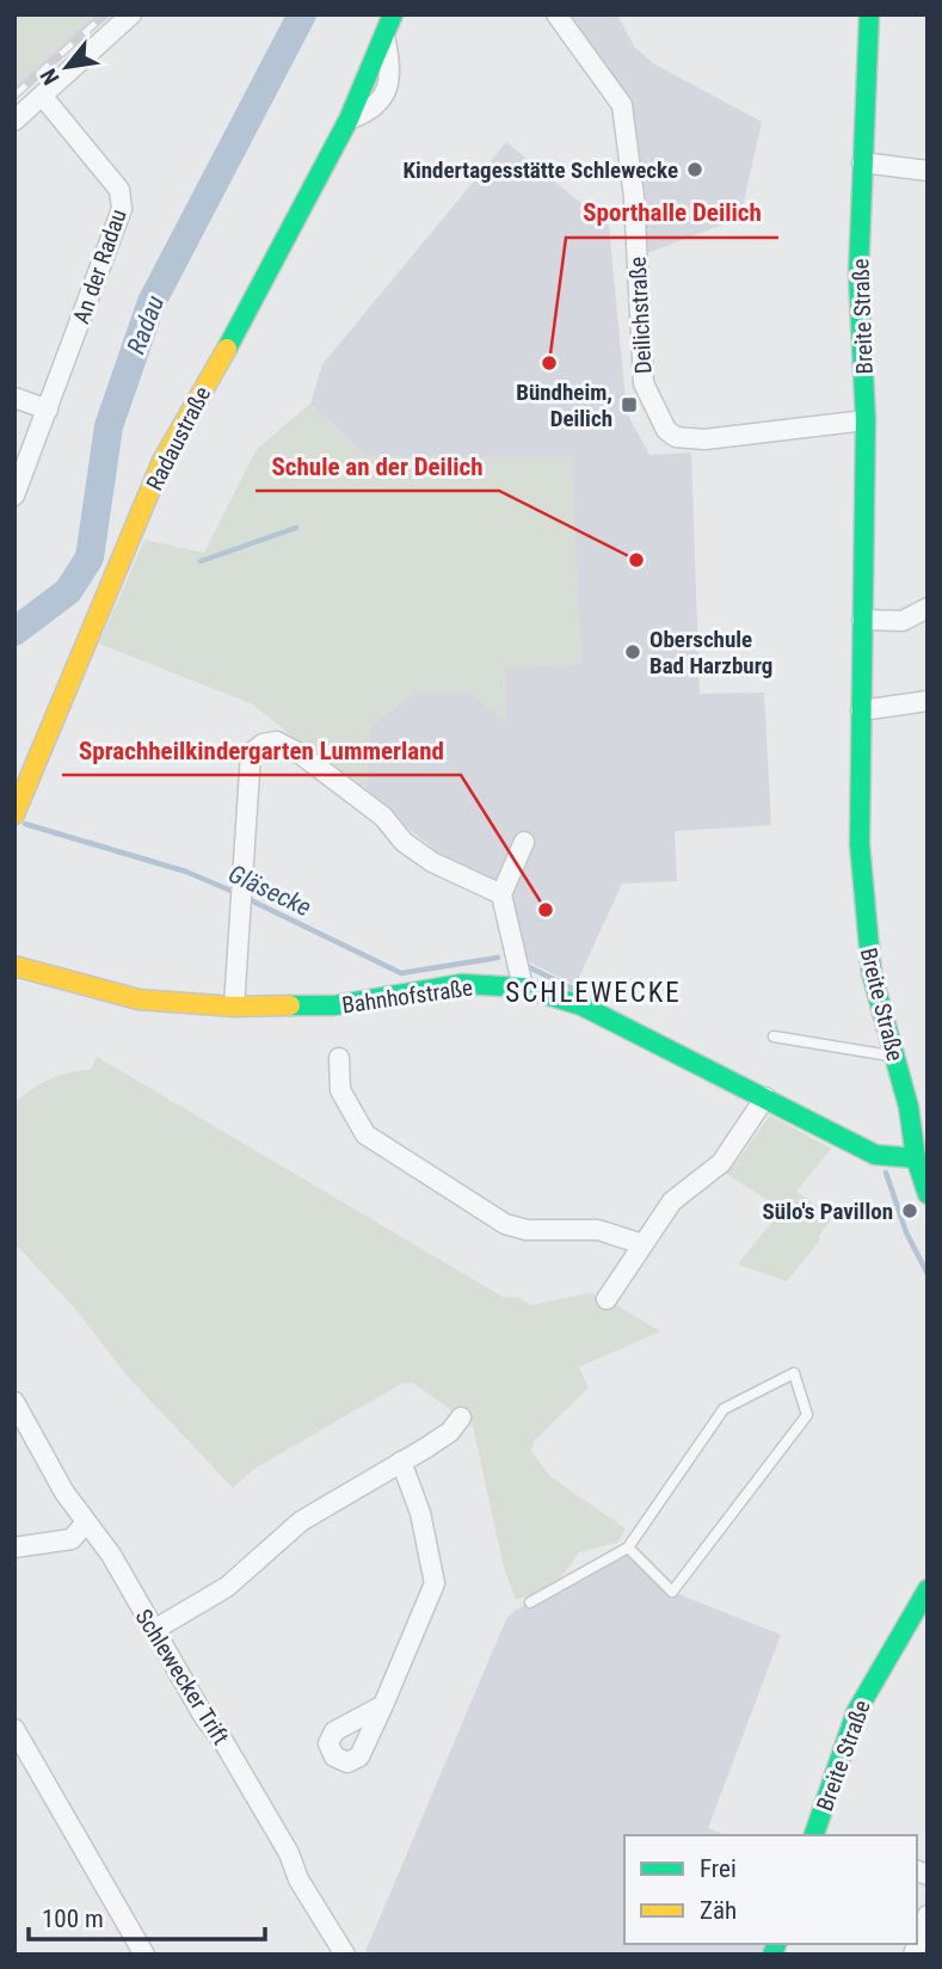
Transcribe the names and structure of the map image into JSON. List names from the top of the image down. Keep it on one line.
{"streets":{"street":["An der Radau","Deilichstraße","Breite Straße","Radaustraße","Bahnhofstraße","Schlewecker Trift"]},"crossings":[["Deilichstraße","Breite Straße"],["Breite Straße","Bahnhofstraße"]],"districts":["SCHLEWECKE"],"water":["Radau","Gläsecke"],"places":{"other":["Kindertagesstätte Schlewecke","Sporthalle Deilich","Schule an der Deilich","Oberschule Bad Harzburg","Sprachheilkindergarten Lummerland","Sülo's Pavillon"],"transit":["Bündheim, Deilich"]},"legend":["Frei","Zäh"],"scale_bar":"100 m","north":"bottom left"}
